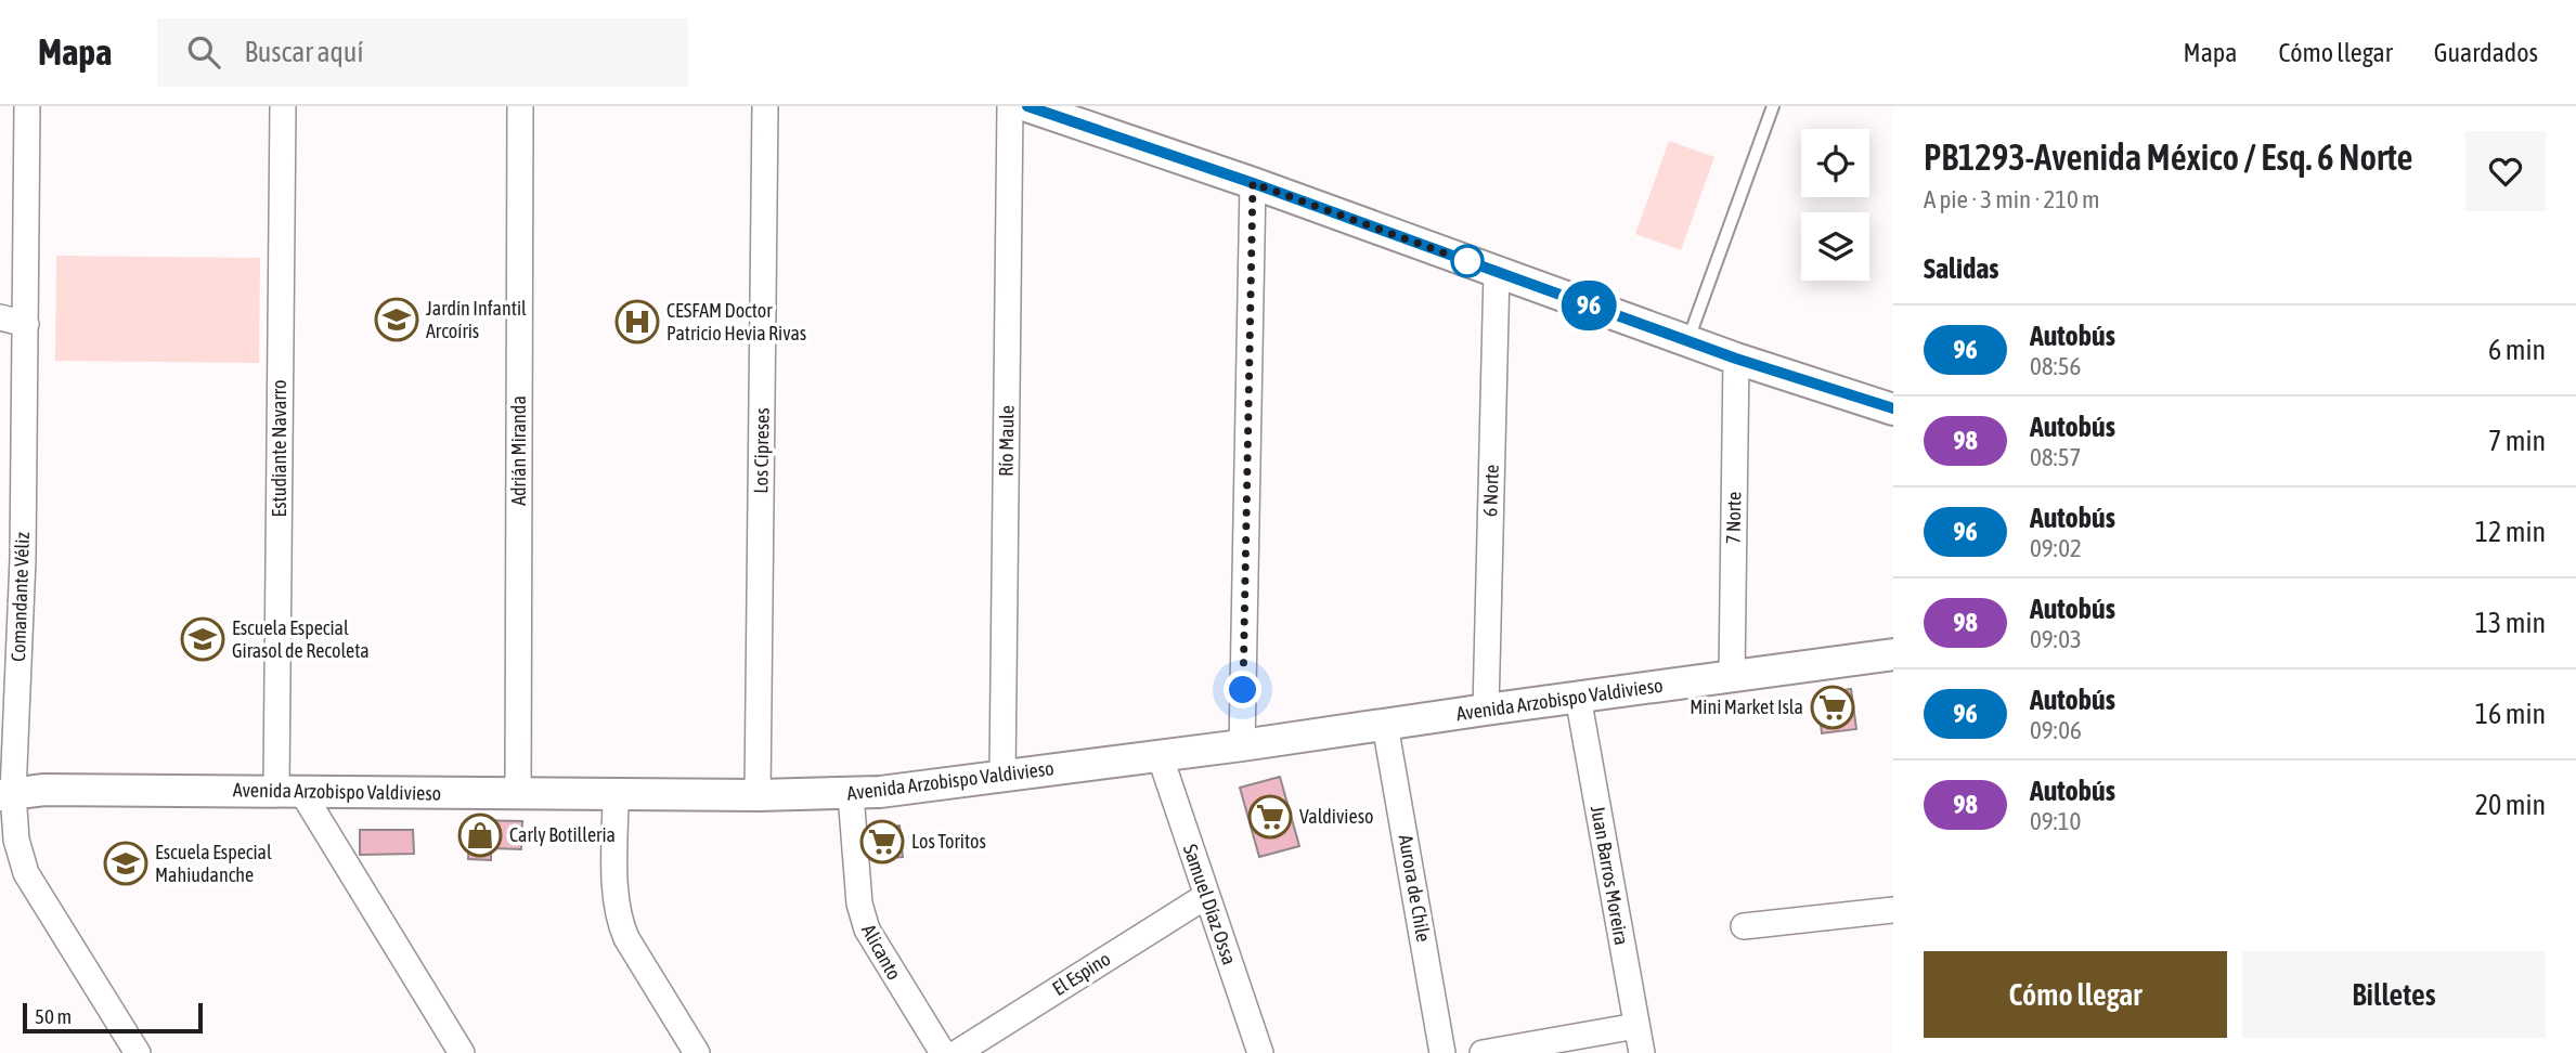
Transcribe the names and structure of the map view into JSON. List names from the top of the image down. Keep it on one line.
{"streets":{"street":["Río Maule","Estudiante Navarro","Adrián Miranda","Los Cipreses","6 Norte","7 Norte","Comandante Véliz","Avenida Arzobispo Valdivieso","Juan Barros Moreira","Aurora de Chile","Samuel Díaz Ossa","Alicanto","El Espino"]},"crossings":[["Río Maule","Avenida Arzobispo Valdivieso"],["Estudiante Navarro","Avenida Arzobispo Valdivieso"],["Adrián Miranda","Avenida Arzobispo Valdivieso"],["Los Cipreses","Avenida Arzobispo Valdivieso"],["6 Norte","Avenida Arzobispo Valdivieso"],["7 Norte","Avenida Arzobispo Valdivieso"],["Comandante Véliz","Avenida Arzobispo Valdivieso"],["Avenida Arzobispo Valdivieso","Juan Barros Moreira"],["Avenida Arzobispo Valdivieso","Aurora de Chile"],["Avenida Arzobispo Valdivieso","Samuel Díaz Ossa"],["Avenida Arzobispo Valdivieso","Alicanto"],["Samuel Díaz Ossa","El Espino"]],"places":{"school or university":["Jardín Infantil Arcoíris","Escuela Especial Girasol de Recoleta","Escuela Especial Mahiudanche"],"hospital":["CESFAM Doctor Patricio Hevia Rivas"],"supermarket":["Mini Market Isla","Valdivieso","Los Toritos"],"shop":["Carly Botilleria"]},"lines":["bus line 96"],"scale_bar":"50 m","page":{"header":"Mapa","search":"Buscar aquí","nav":["Mapa","Cómo llegar","Guardados"],"on_map":"96","heading":[["PB1293-Avenida México / Esq. 6 Norte","A pie · 3 min · 210 m"],"Salidas"],"list":[{"mark":"96","name":"Autobús","note":"08:56","value":"6 min"},{"mark":"98","name":"Autobús","note":"08:57","value":"7 min"},{"mark":"96","name":"Autobús","note":"09:02","value":"12 min"},{"mark":"98","name":"Autobús","note":"09:03","value":"13 min"},{"mark":"96","name":"Autobús","note":"09:06","value":"16 min"},{"mark":"98","name":"Autobús","note":"09:10","value":"20 min"}],"buttons":["Cómo llegar","Billetes"],"scale":"50 m"}}
